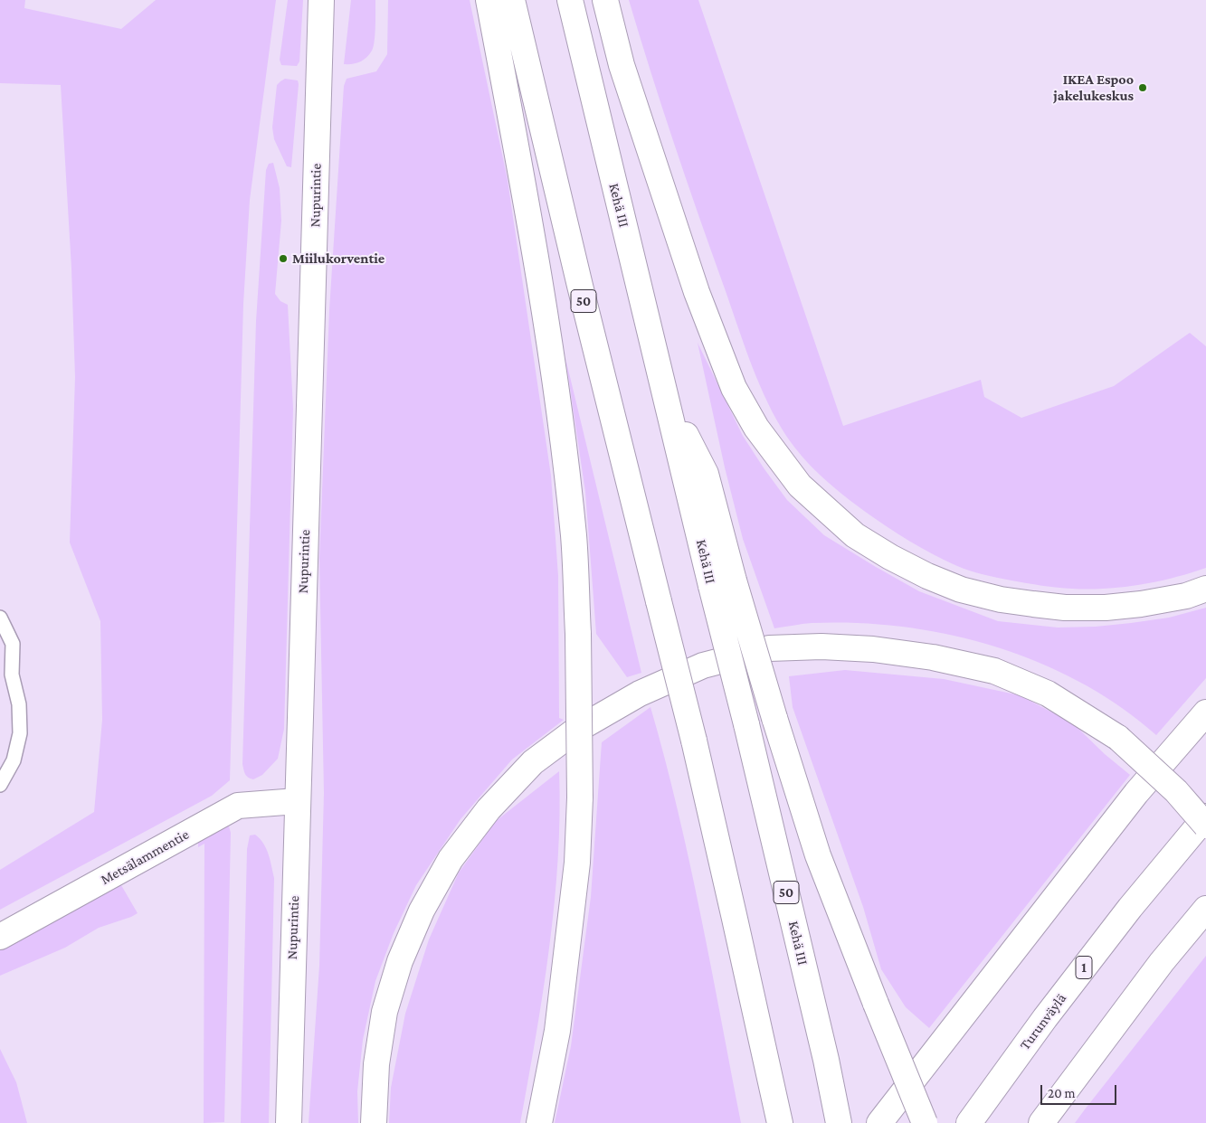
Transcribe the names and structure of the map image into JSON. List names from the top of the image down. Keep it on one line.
{"streets":{"main road":["Nupurintie","Kehä III","50","Metsälammentie","1","Turunväylä"]},"crossings":[["Nupurintie","Metsälammentie"]],"places":["IKEA Espoo jakelukeskus","Miilukorventie"],"scale_bar":"20 m"}
